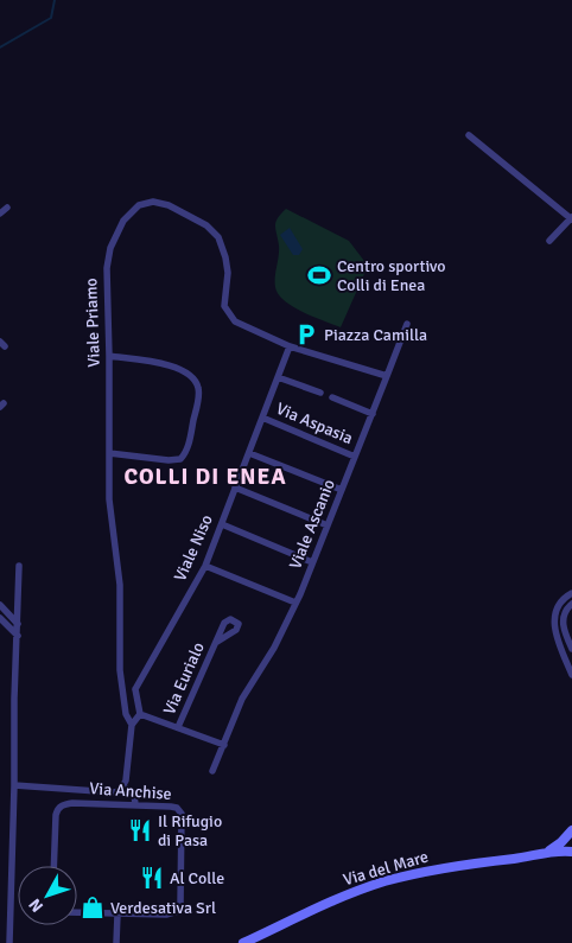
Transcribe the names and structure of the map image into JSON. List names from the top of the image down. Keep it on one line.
{"streets":{"main road":["Via del Mare"],"street":["Viale Priamo","Via Aspasia","Viale Ascanio","Viale Niso","Via Eurialo","Via Anchise"]},"crossings":[["Viale Priamo","Viale Niso"],["Via Aspasia","Viale Ascanio"],["Via Aspasia","Viale Niso"]],"districts":["COLLI DI ENEA"],"places":{"sports":["Centro sportivo Colli di Enea"],"parking":["Piazza Camilla"],"restaurant":["Il Rifugio di Pasa","Al Colle"],"shop":["Verdesativa Srl"]},"north":"bottom left"}
